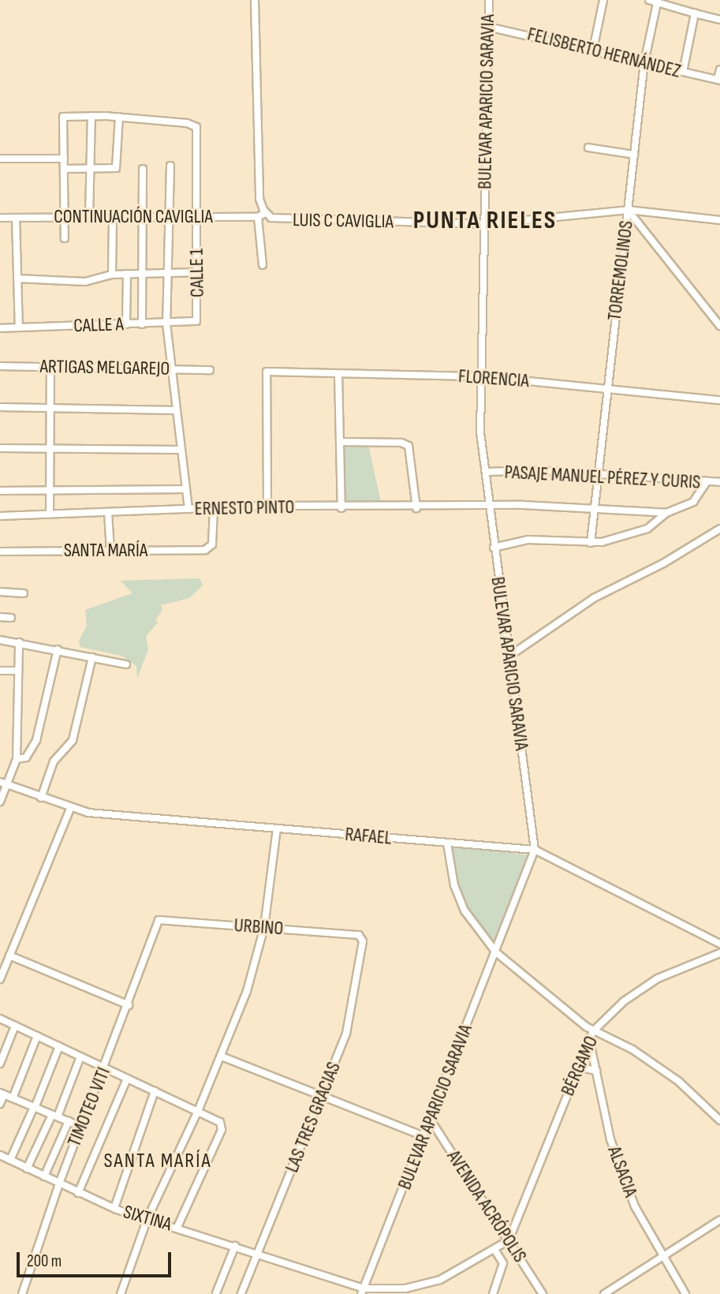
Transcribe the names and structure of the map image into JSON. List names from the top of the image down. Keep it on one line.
{"streets":{"street":["FELISBERTO HERNÁNDEZ","BULEVAR APARICIO SARAVIA","CONTINUACIÓN CAVIGLIA","LUIS C CAVIGLIA","TORREMOLINOS","CALLE 1","CALLE A","ARTIGAS MELGAREJO","FLORENCIA","PASAJE MANUEL PÉREZ Y CURIS","ERNESTO PINTO","SANTA MARÍA","RAFAEL","URBINO","BÉRGAMO","TIMOTEO VITI","LAS TRES GRACIAS","ALSACIA","AVENIDA ACRÓPOLIS","SIXTINA"]},"crossings":[["FELISBERTO HERNÁNDEZ","BULEVAR APARICIO SARAVIA"],["FELISBERTO HERNÁNDEZ","TORREMOLINOS"],["BULEVAR APARICIO SARAVIA","LUIS C CAVIGLIA"],["BULEVAR APARICIO SARAVIA","FLORENCIA"],["BULEVAR APARICIO SARAVIA","PASAJE MANUEL PÉREZ Y CURIS"],["BULEVAR APARICIO SARAVIA","ERNESTO PINTO"],["BULEVAR APARICIO SARAVIA","RAFAEL"],["BULEVAR APARICIO SARAVIA","AVENIDA ACRÓPOLIS"],["BULEVAR APARICIO SARAVIA","SIXTINA"],["CONTINUACIÓN CAVIGLIA","LUIS C CAVIGLIA"],["CONTINUACIÓN CAVIGLIA","CALLE 1"],["LUIS C CAVIGLIA","TORREMOLINOS"],["TORREMOLINOS","FLORENCIA"],["TORREMOLINOS","PASAJE MANUEL PÉREZ Y CURIS"],["TORREMOLINOS","ERNESTO PINTO"],["CALLE 1","CALLE A"],["FLORENCIA","ERNESTO PINTO"],["ERNESTO PINTO","SANTA MARÍA"],["URBINO","TIMOTEO VITI"],["URBINO","LAS TRES GRACIAS"],["BÉRGAMO","ALSACIA"],["BÉRGAMO","AVENIDA ACRÓPOLIS"],["BÉRGAMO","SIXTINA"],["TIMOTEO VITI","SIXTINA"],["LAS TRES GRACIAS","SIXTINA"],["AVENIDA ACRÓPOLIS","SIXTINA"]],"districts":["PUNTA RIELES","SANTA MARÍA"],"scale_bar":"200 m"}
